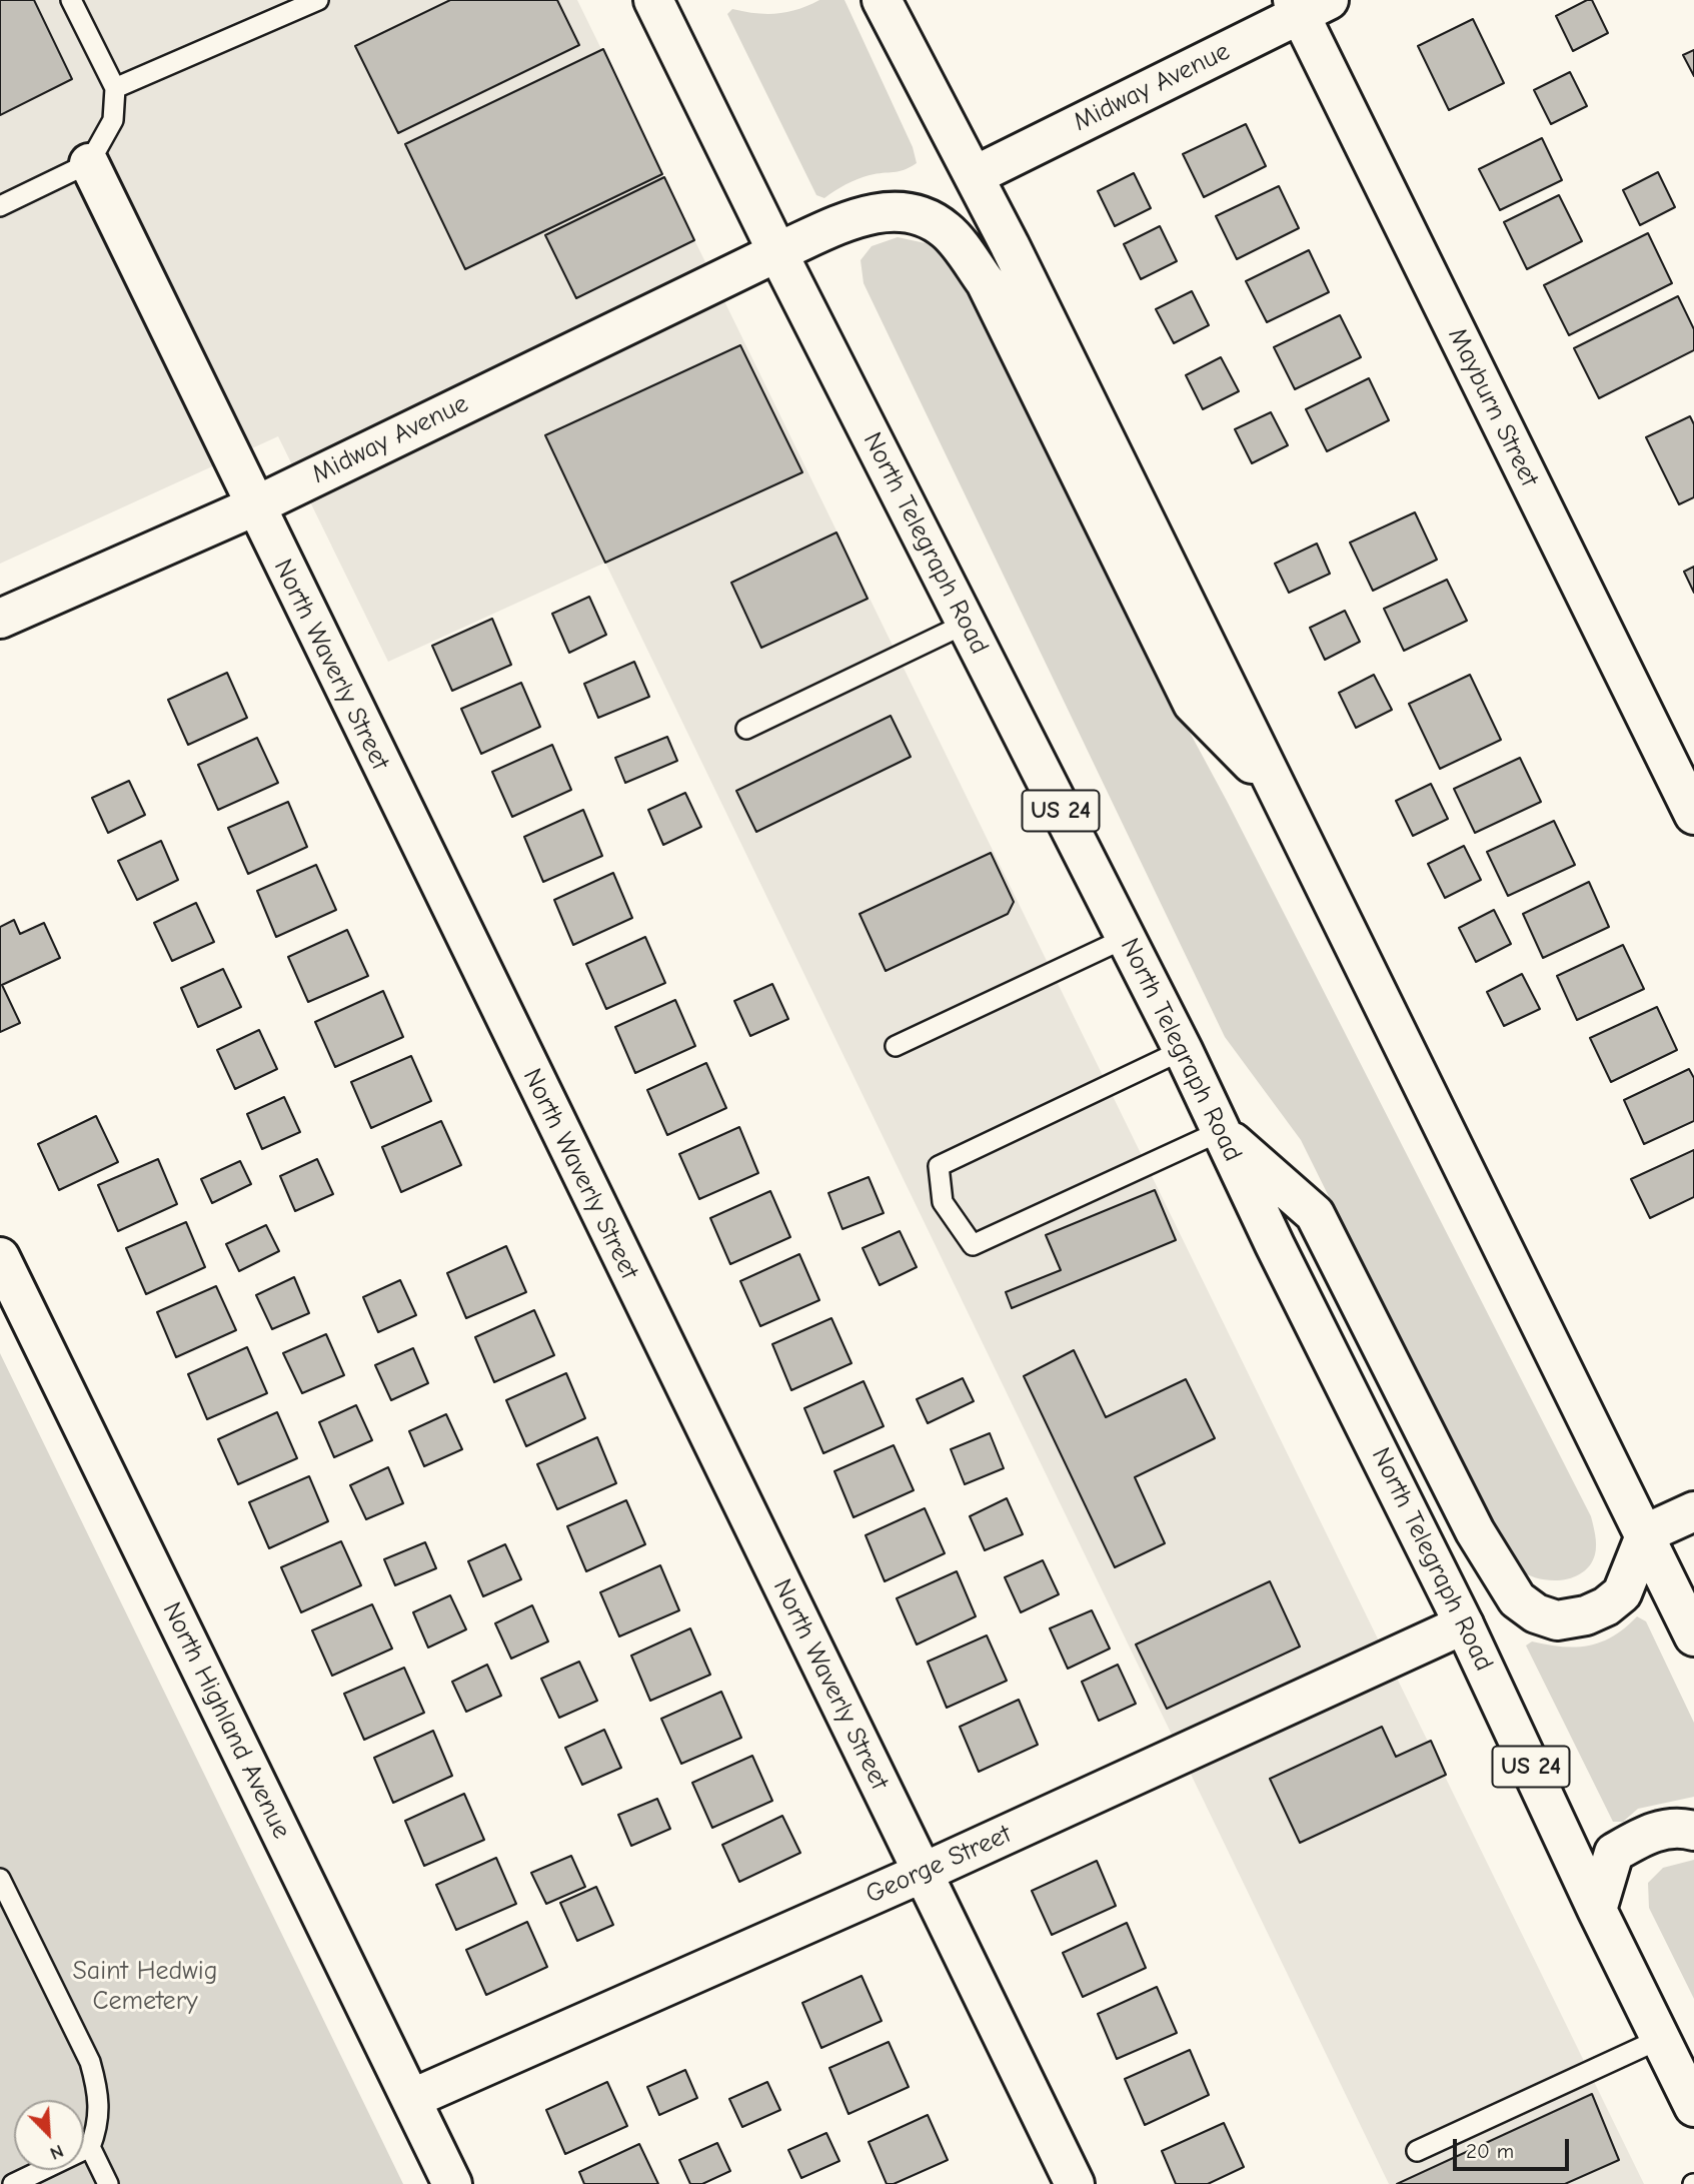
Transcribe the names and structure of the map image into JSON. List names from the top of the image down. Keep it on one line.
{"streets":{"street":["Midway Avenue","Mayburn Street","North Telegraph Road","North Waverly Street","US 24","North Highland Avenue","George Street"]},"crossings":[["Midway Avenue","Mayburn Street"],["Midway Avenue","North Telegraph Road"],["Midway Avenue","North Waverly Street"],["North Telegraph Road","George Street"],["North Waverly Street","George Street"],["North Highland Avenue","George Street"]],"parks":["Saint Hedwig Cemetery"],"scale_bar":"20 m","north":"bottom right"}
